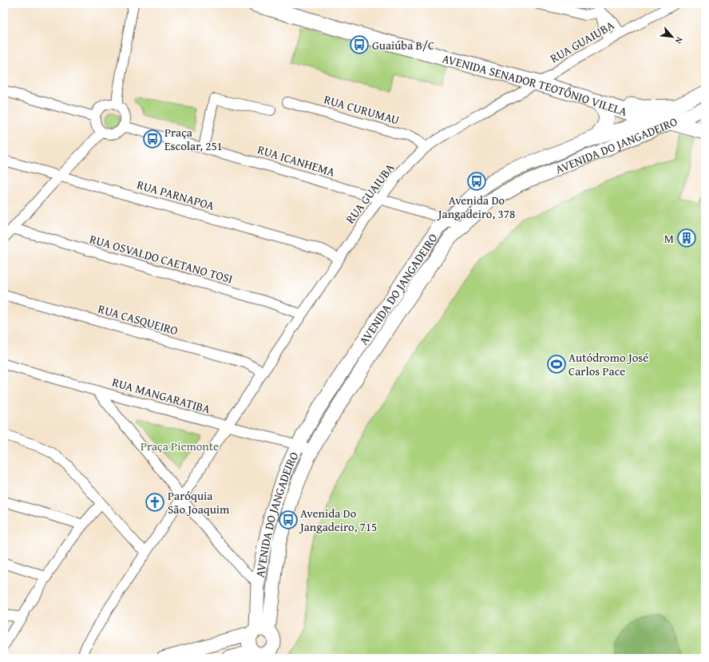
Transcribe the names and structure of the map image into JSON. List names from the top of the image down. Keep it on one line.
{"streets":{"main road":["AVENIDA SENADOR TEOTÔNIO VILELA"],"street":["RUA GUAIUBA","RUA CURUMAU","AVENIDA DO JANGADEIRO","RUA ICANHEMA","RUA PARNAPOA","RUA OSVALDO CAETANO TOSI","RUA CASQUEIRO","RUA MANGARATIBA"]},"crossings":[["RUA GUAIUBA","AVENIDA SENADOR TEOTÔNIO VILELA"],["RUA GUAIUBA","RUA CURUMAU"],["RUA GUAIUBA","RUA ICANHEMA"],["RUA GUAIUBA","RUA PARNAPOA"],["RUA GUAIUBA","RUA OSVALDO CAETANO TOSI"],["RUA GUAIUBA","RUA CASQUEIRO"],["RUA GUAIUBA","RUA MANGARATIBA"],["AVENIDA SENADOR TEOTÔNIO VILELA","AVENIDA DO JANGADEIRO"],["AVENIDA DO JANGADEIRO","RUA ICANHEMA"],["AVENIDA DO JANGADEIRO","RUA MANGARATIBA"]],"parks":["Praça Piemonte"],"places":{"bus stop":["Guaiúba B/C","Praça Escolar, 251","Avenida Do Jangadeiro, 378","Avenida Do Jangadeiro, 715"],"building":["M"],"sports":["Autódromo José Carlos Pace"],"church":["Paróquia São Joaquim"]},"north":"bottom right"}
